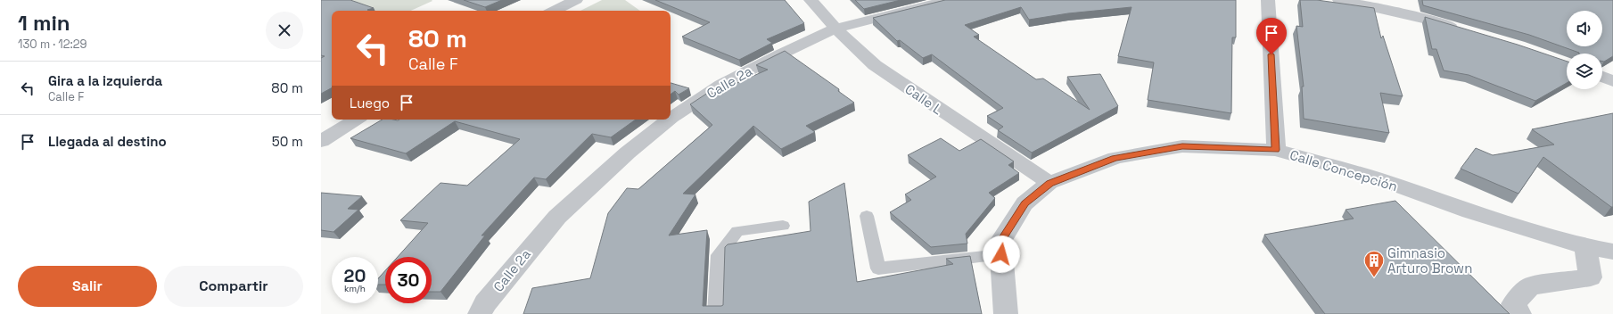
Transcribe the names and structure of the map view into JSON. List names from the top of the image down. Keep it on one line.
{"streets":{"street":["Calle 2a","Calle L","Calle Concepción"]},"crossings":[["Calle 2a","Calle L"],["Calle L","Calle Concepción"]],"places":{"building":["Gimnasio Arturo Brown"]},"page":{"heading":["1 min","130 m · 12:29"],"turn":["80 m","Calle F"],"list":[{"name":"Gira a la izquierda","note":"Calle F","value":"80 m"},{"name":"Llegada al destino","value":"50 m"}],"then":"Luego","speed":"20 km/h","limit":"30","buttons":["Salir","Compartir"]}}
